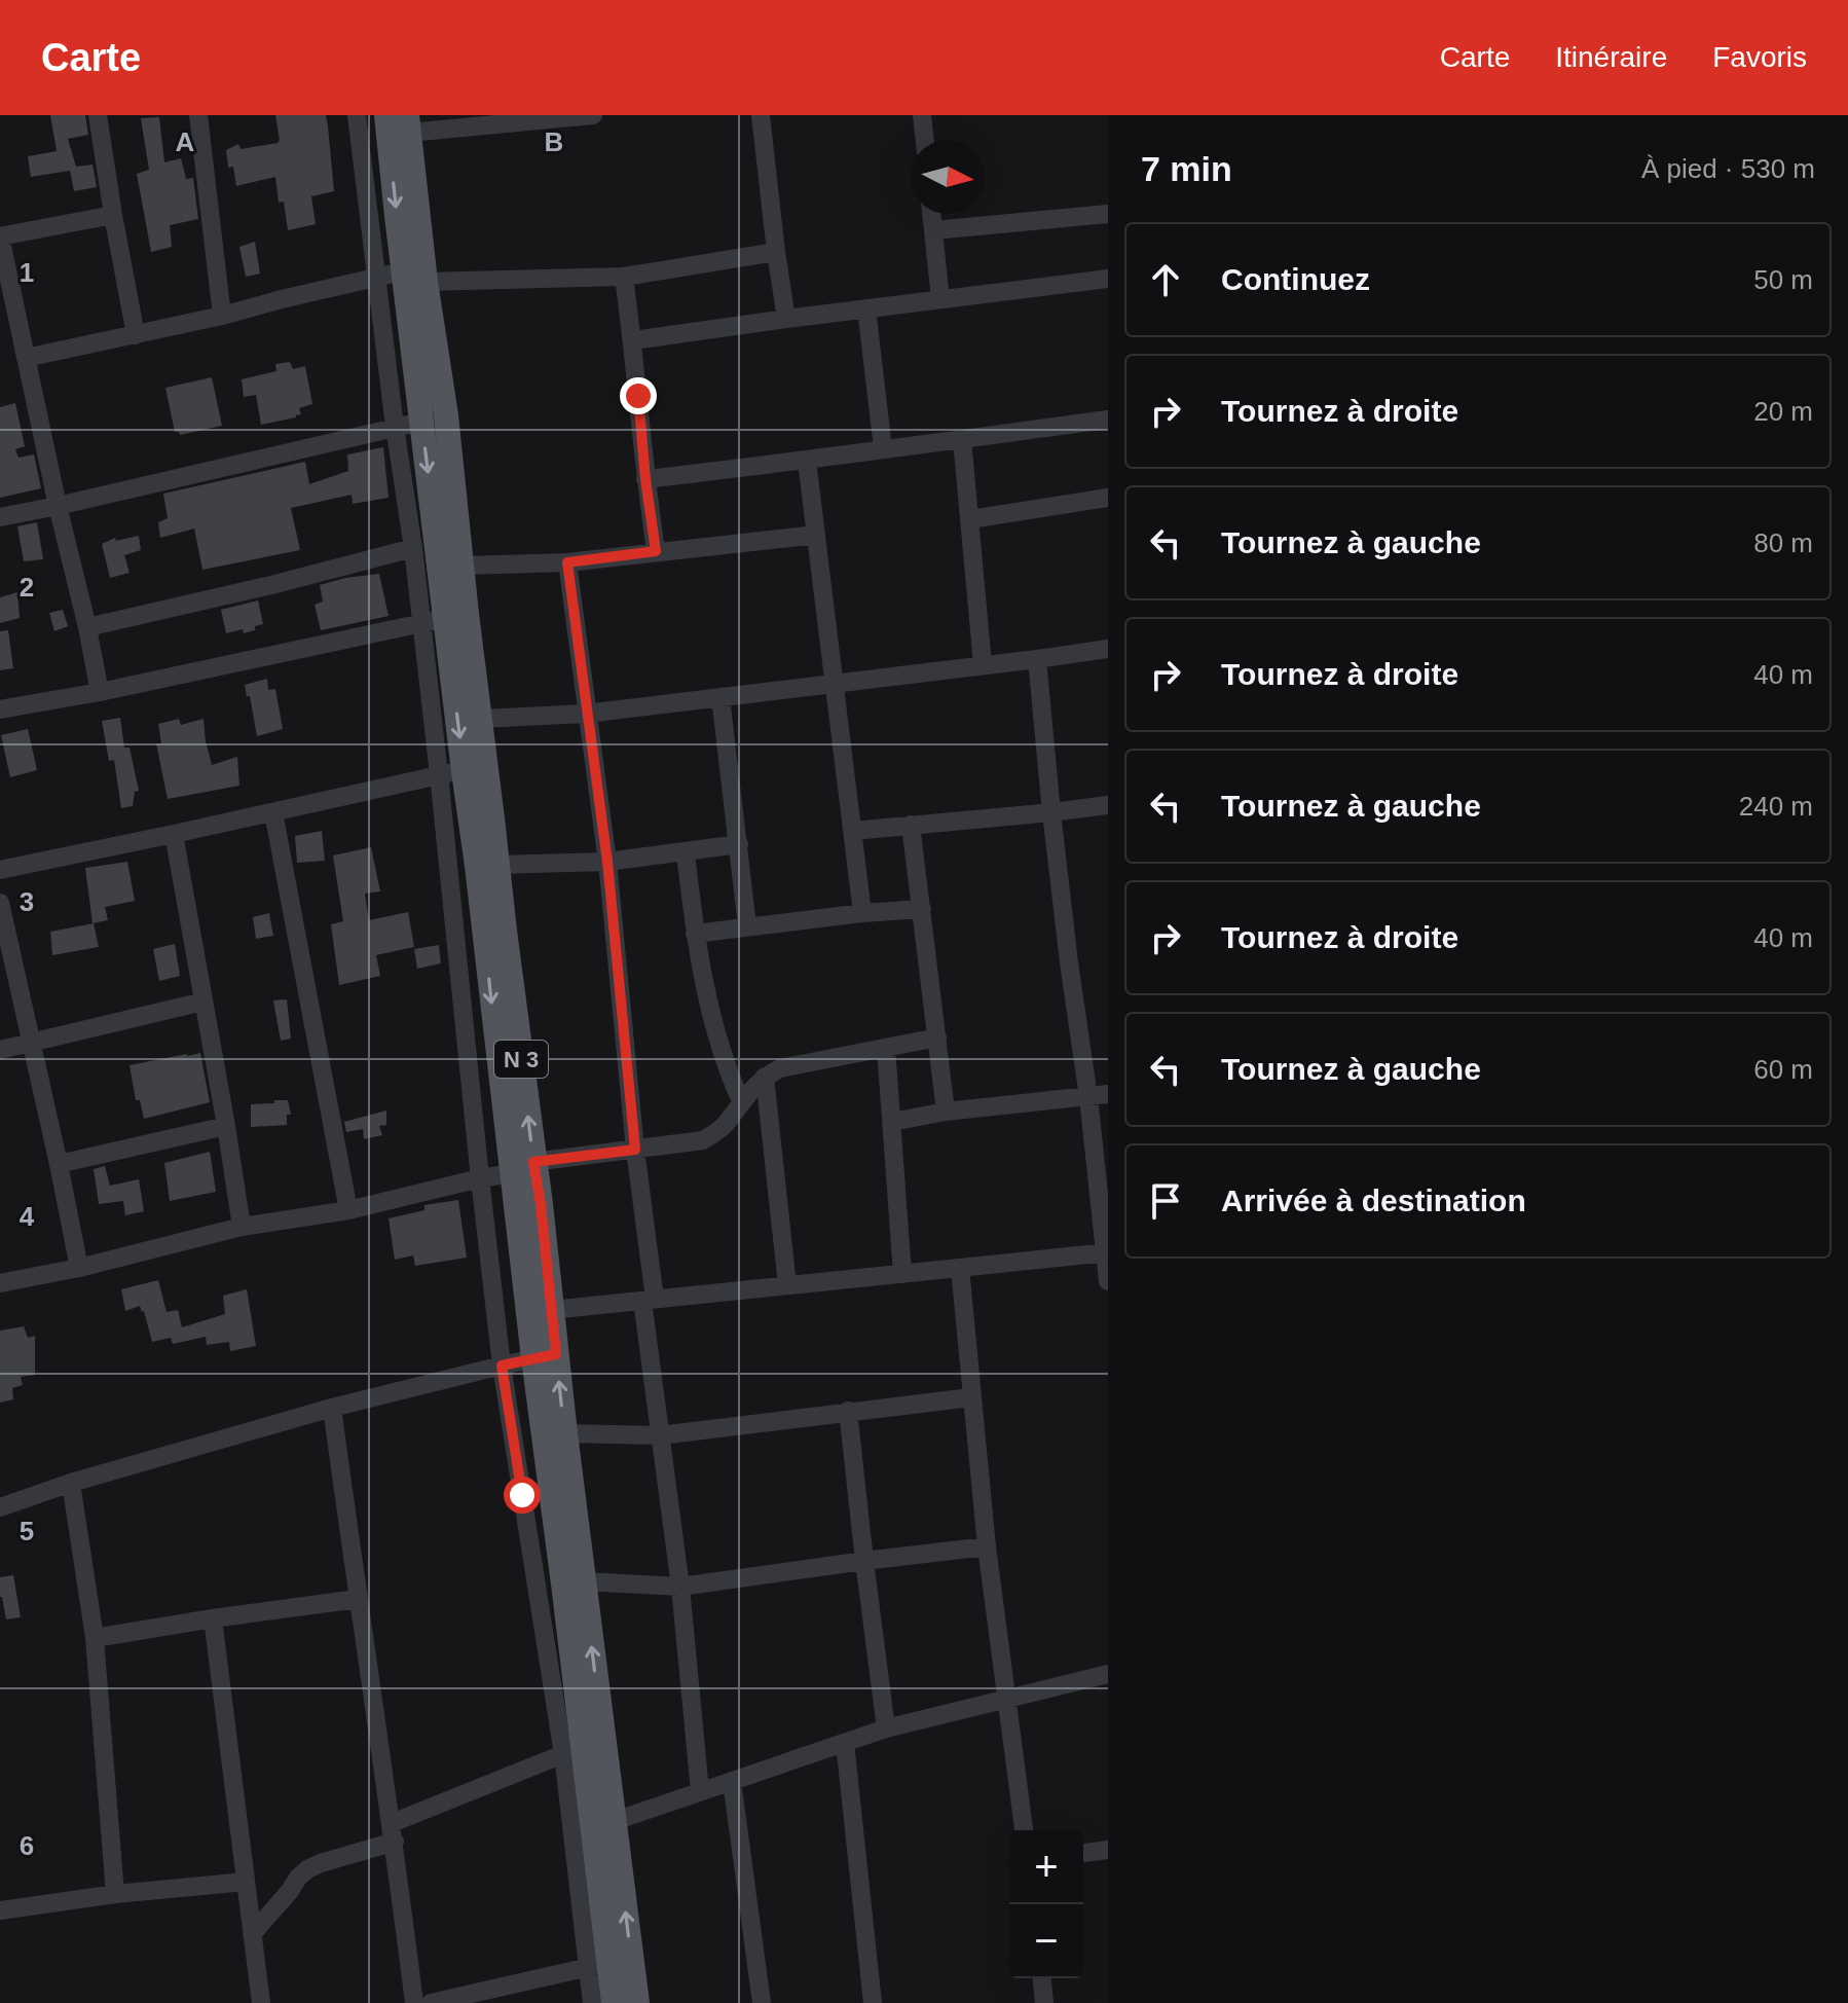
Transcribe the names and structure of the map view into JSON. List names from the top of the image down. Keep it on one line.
{"streets":{"main road":["N 3"]},"north":"right","page":{"header":"Carte","nav":["Carte","Itinéraire","Favoris"],"heading":["7 min","À pied · 530 m"],"list":[["Continuez","50 m"],["Tournez à droite","20 m"],["Tournez à gauche","80 m"],["Tournez à droite","40 m"],["Tournez à gauche","240 m"],["Tournez à droite","40 m"],["Tournez à gauche","60 m"],"Arrivée à destination"],"map_buttons":["+","−"]},"grid":{"columns":["A","B"],"rows":["1","2","3","4","5","6"]}}
